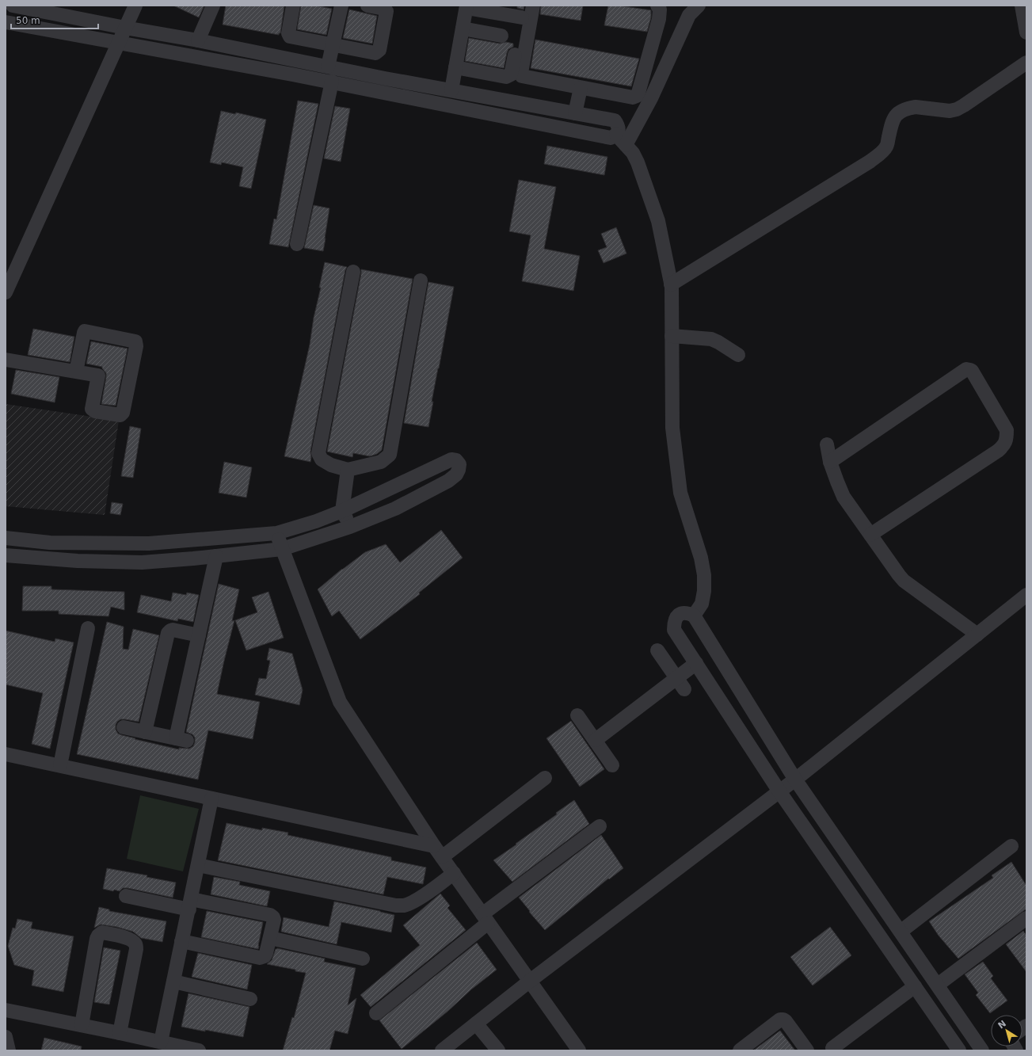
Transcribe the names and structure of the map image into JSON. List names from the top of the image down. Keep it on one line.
{"scale_bar":"50 m","north":"top left"}
